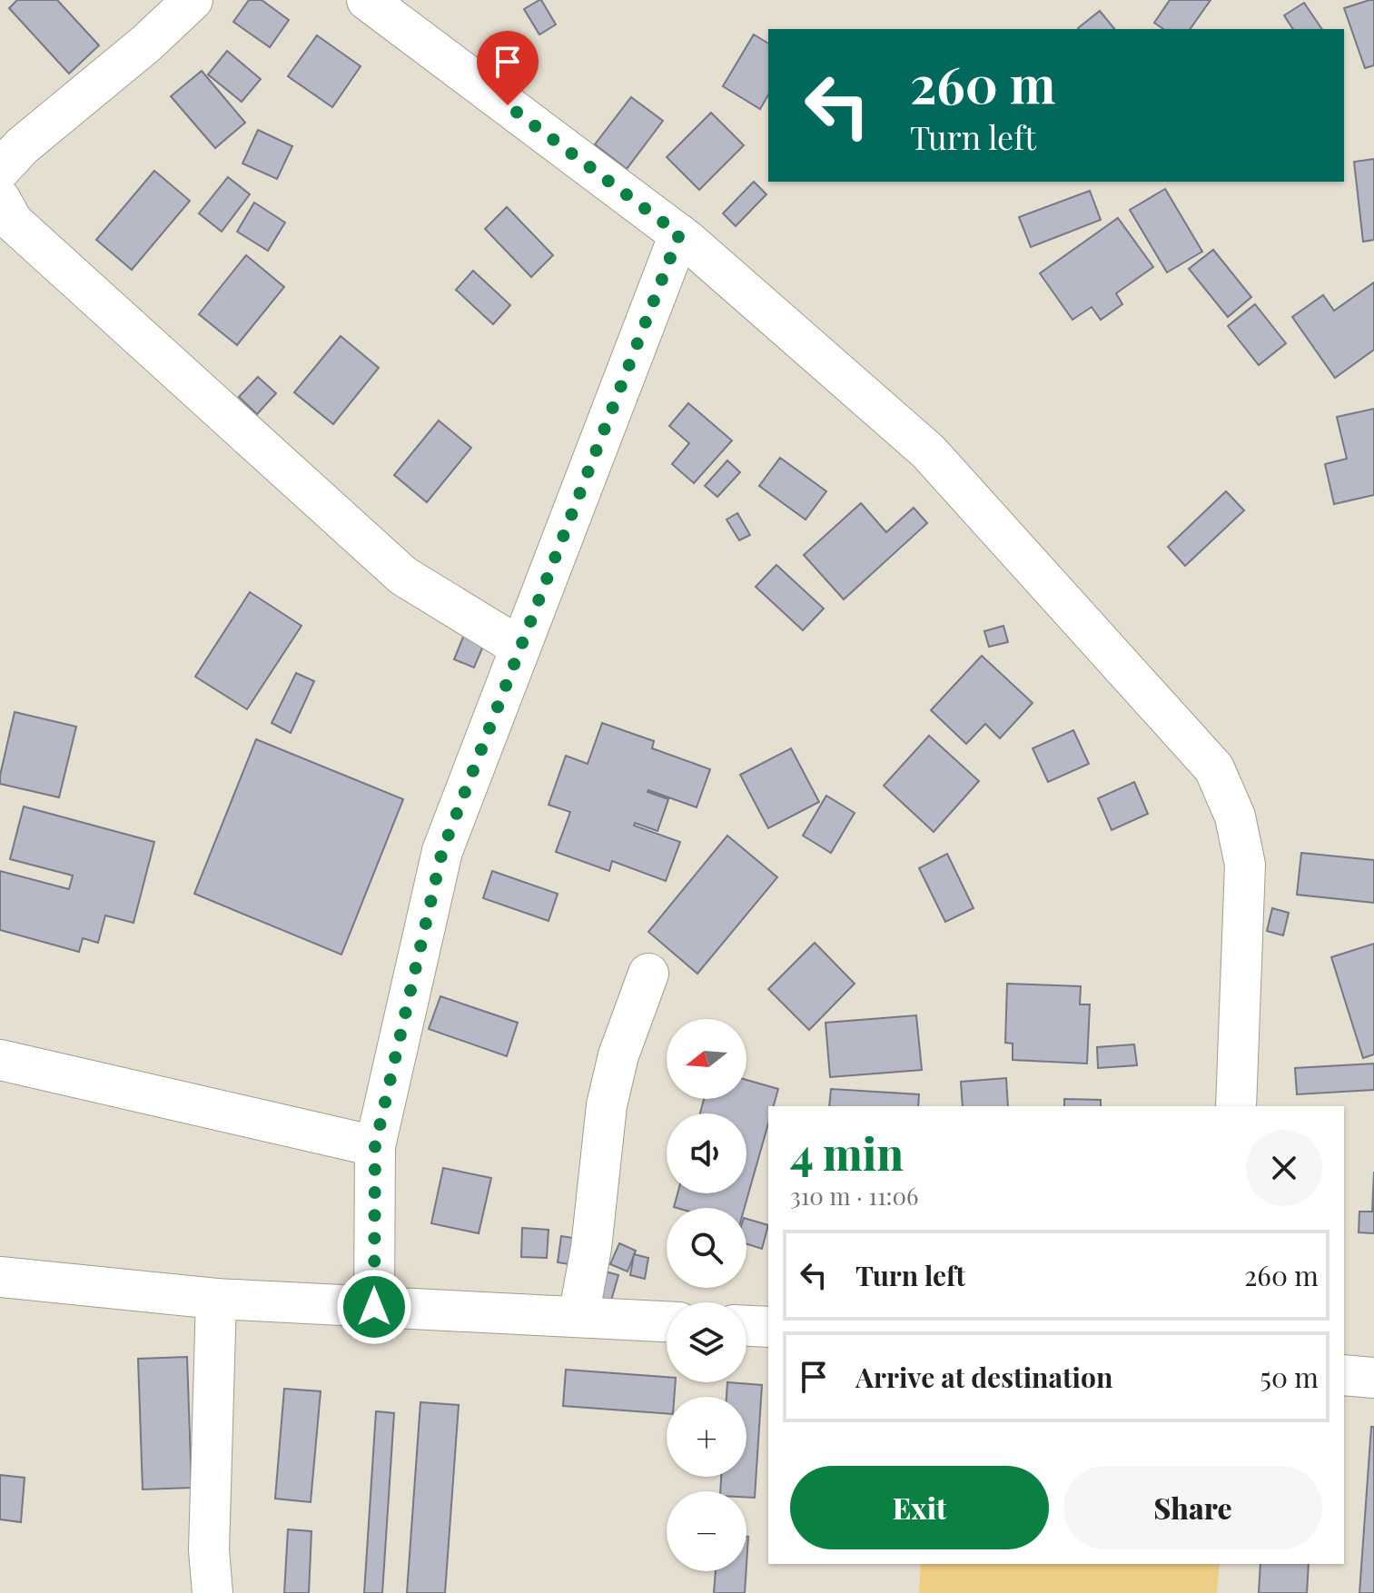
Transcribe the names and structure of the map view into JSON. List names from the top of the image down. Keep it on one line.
{"north":"left","page":{"turn":["260 m","Turn left"],"map_buttons":["+","−"],"heading":["4 min","310 m · 11:06"],"list":[{"name":"Turn left","value":"260 m"},{"name":"Arrive at destination","value":"50 m"}],"buttons":["Exit","Share"]}}
